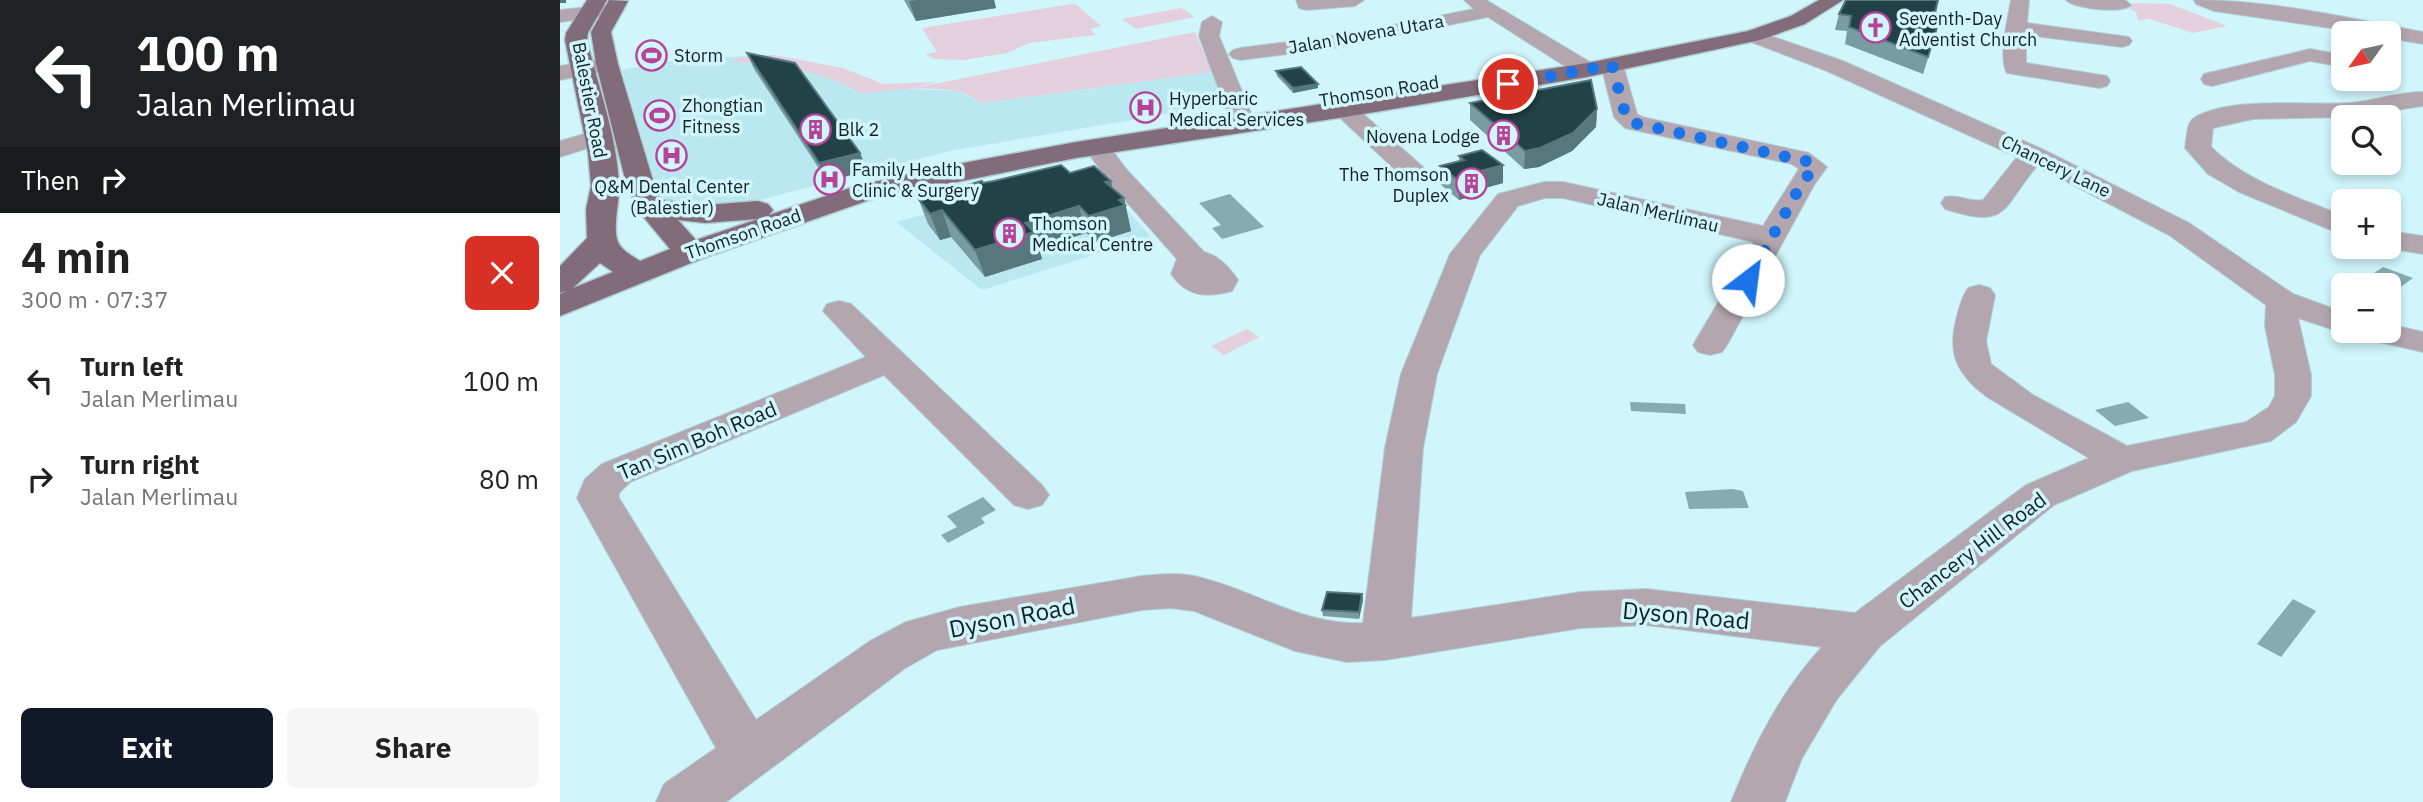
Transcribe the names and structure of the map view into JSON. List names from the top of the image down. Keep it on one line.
{"streets":{"main road":["Thomson Road","Balestier Road"],"street":["Jalan Novena Utara","Chancery Lane","Jalan Merlimau","Tan Sim Boh Road","Chancery Hill Road","Dyson Road"]},"crossings":[["Thomson Road","Balestier Road"],["Thomson Road","Chancery Lane"],["Chancery Lane","Chancery Hill Road"],["Jalan Merlimau","Dyson Road"],["Tan Sim Boh Road","Dyson Road"],["Chancery Hill Road","Dyson Road"]],"places":{"church":["Seventh-Day Adventist Church"],"sports":["Storm","Zhongtian Fitness"],"hospital":["Hyperbaric Medical Services","Q&M Dental Center (Balestier)","Family Health Clinic & Surgery"],"building":["Blk 2","Novena Lodge","The Thomson Duplex","Thomson Medical Centre"]},"north":"bottom left","page":{"turn":["100 m","Jalan Merlimau"],"map_buttons":["+","−"],"then":"Then","heading":["4 min","300 m · 07:37"],"list":[{"name":"Turn left","note":"Jalan Merlimau","value":"100 m"},{"name":"Turn right","note":"Jalan Merlimau","value":"80 m"}],"buttons":["Exit","Share"]}}
